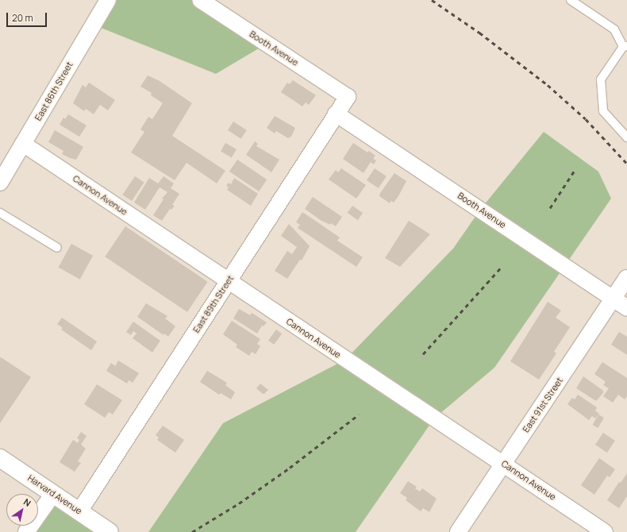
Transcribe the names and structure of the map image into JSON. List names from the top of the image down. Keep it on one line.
{"streets":{"main road":["Harvard Avenue"],"street":["Booth Avenue","East 86th Street","Cannon Avenue","East 89th Street","East 91st Street"]},"crossings":[["Booth Avenue","East 89th Street"],["Booth Avenue","East 91st Street"],["East 86th Street","Cannon Avenue"],["Cannon Avenue","East 89th Street"],["Cannon Avenue","East 91st Street"],["East 89th Street","Harvard Avenue"]],"scale_bar":"20 m","north":"top right"}
